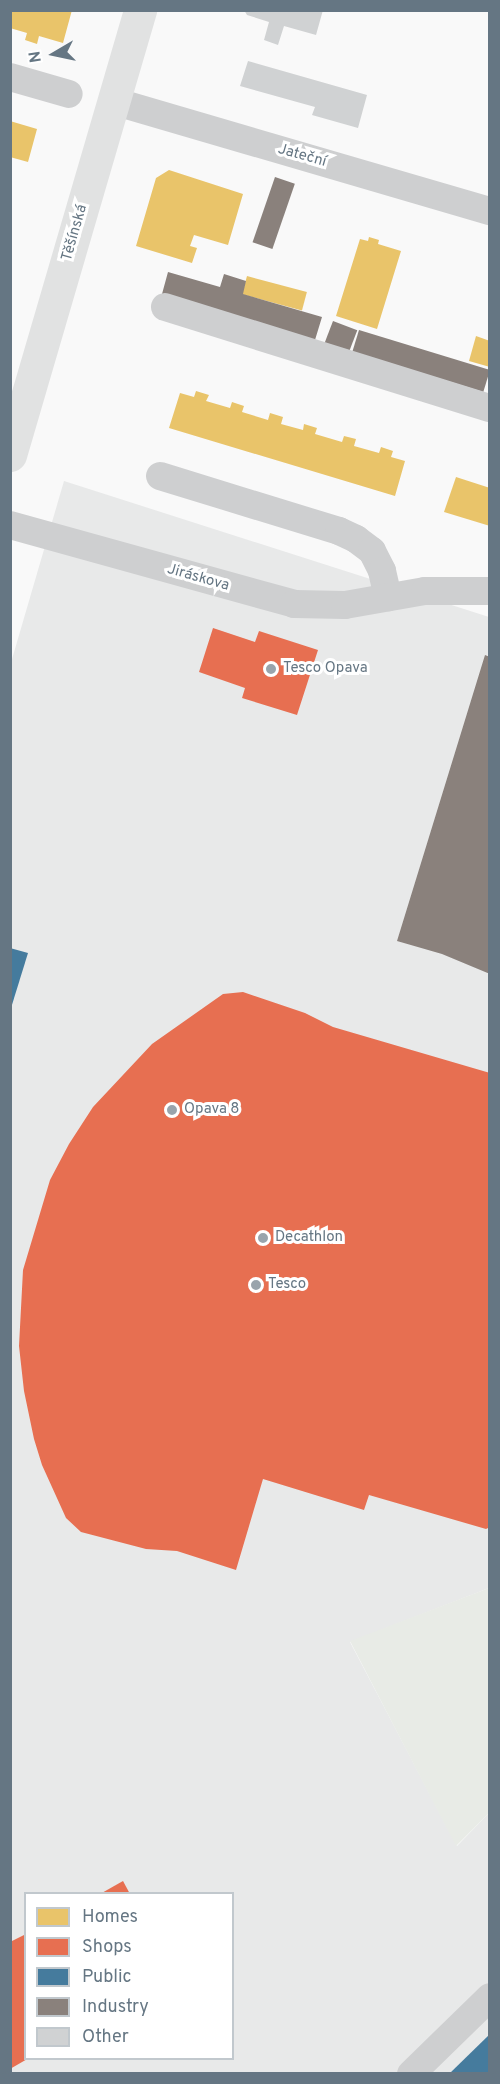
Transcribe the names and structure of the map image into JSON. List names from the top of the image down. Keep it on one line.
{"streets":{"street":["Jateční","Těšínská","Jiráskova"]},"crossings":[["Jateční","Těšínská"]],"places":["Tesco Opava","Opava 8","Decathlon","Tesco"],"legend":["Homes","Shops","Public","Industry","Other"],"north":"left"}
